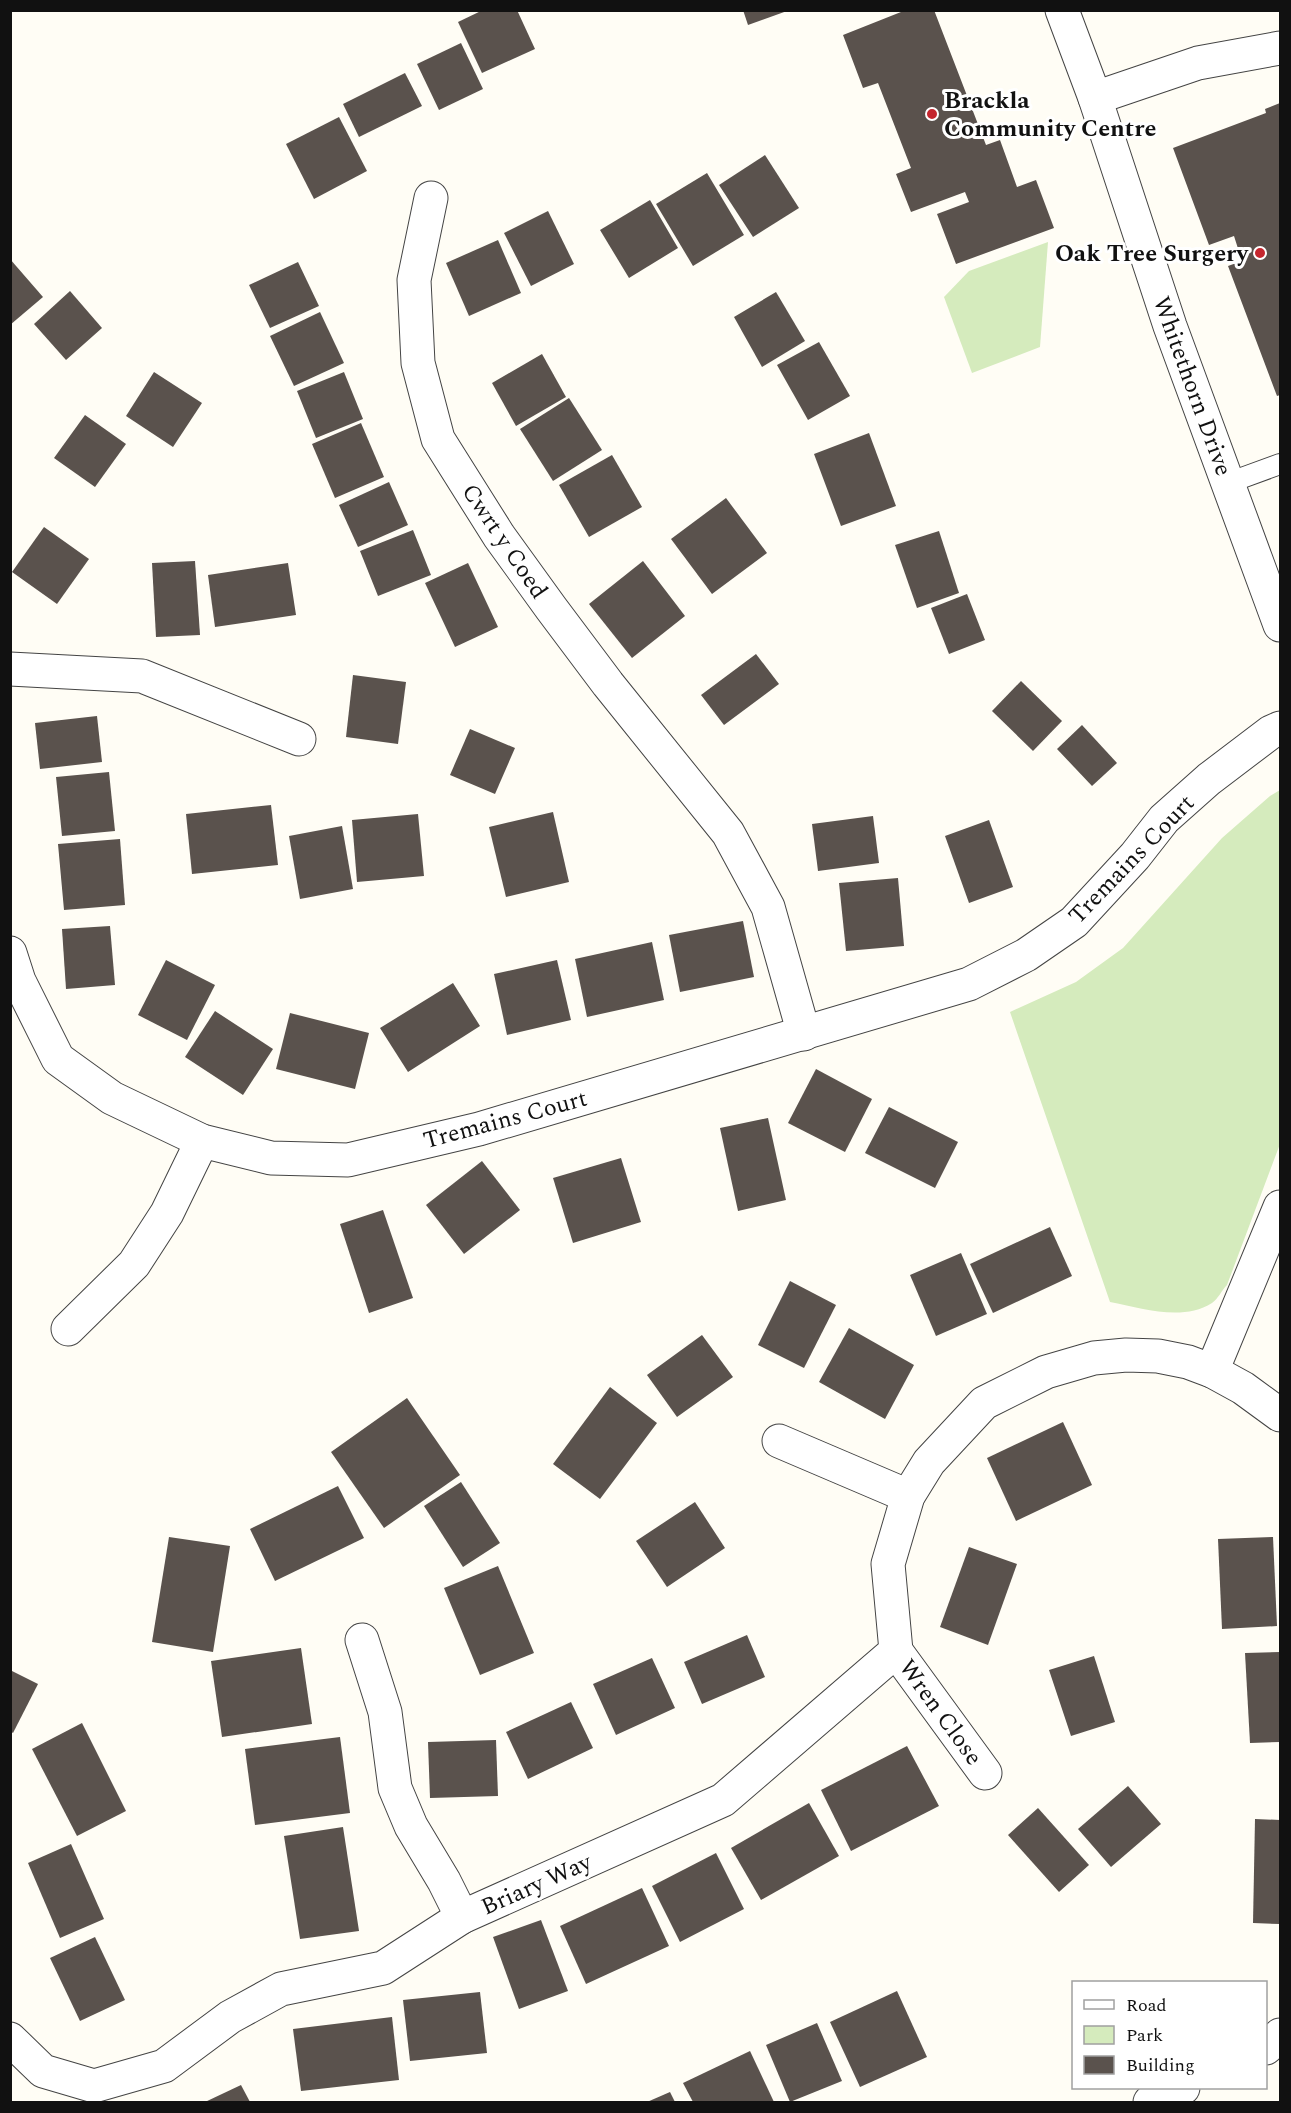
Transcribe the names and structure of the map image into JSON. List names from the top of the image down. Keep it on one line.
{"streets":{"street":["Whitethorn Drive","Cwrt y Coed","Tremains Court","Wren Close","Briary Way"]},"crossings":[["Cwrt y Coed","Tremains Court"],["Wren Close","Briary Way"]],"places":["Brackla Community Centre","Oak Tree Surgery"],"legend":["Road","Park","Building"]}
